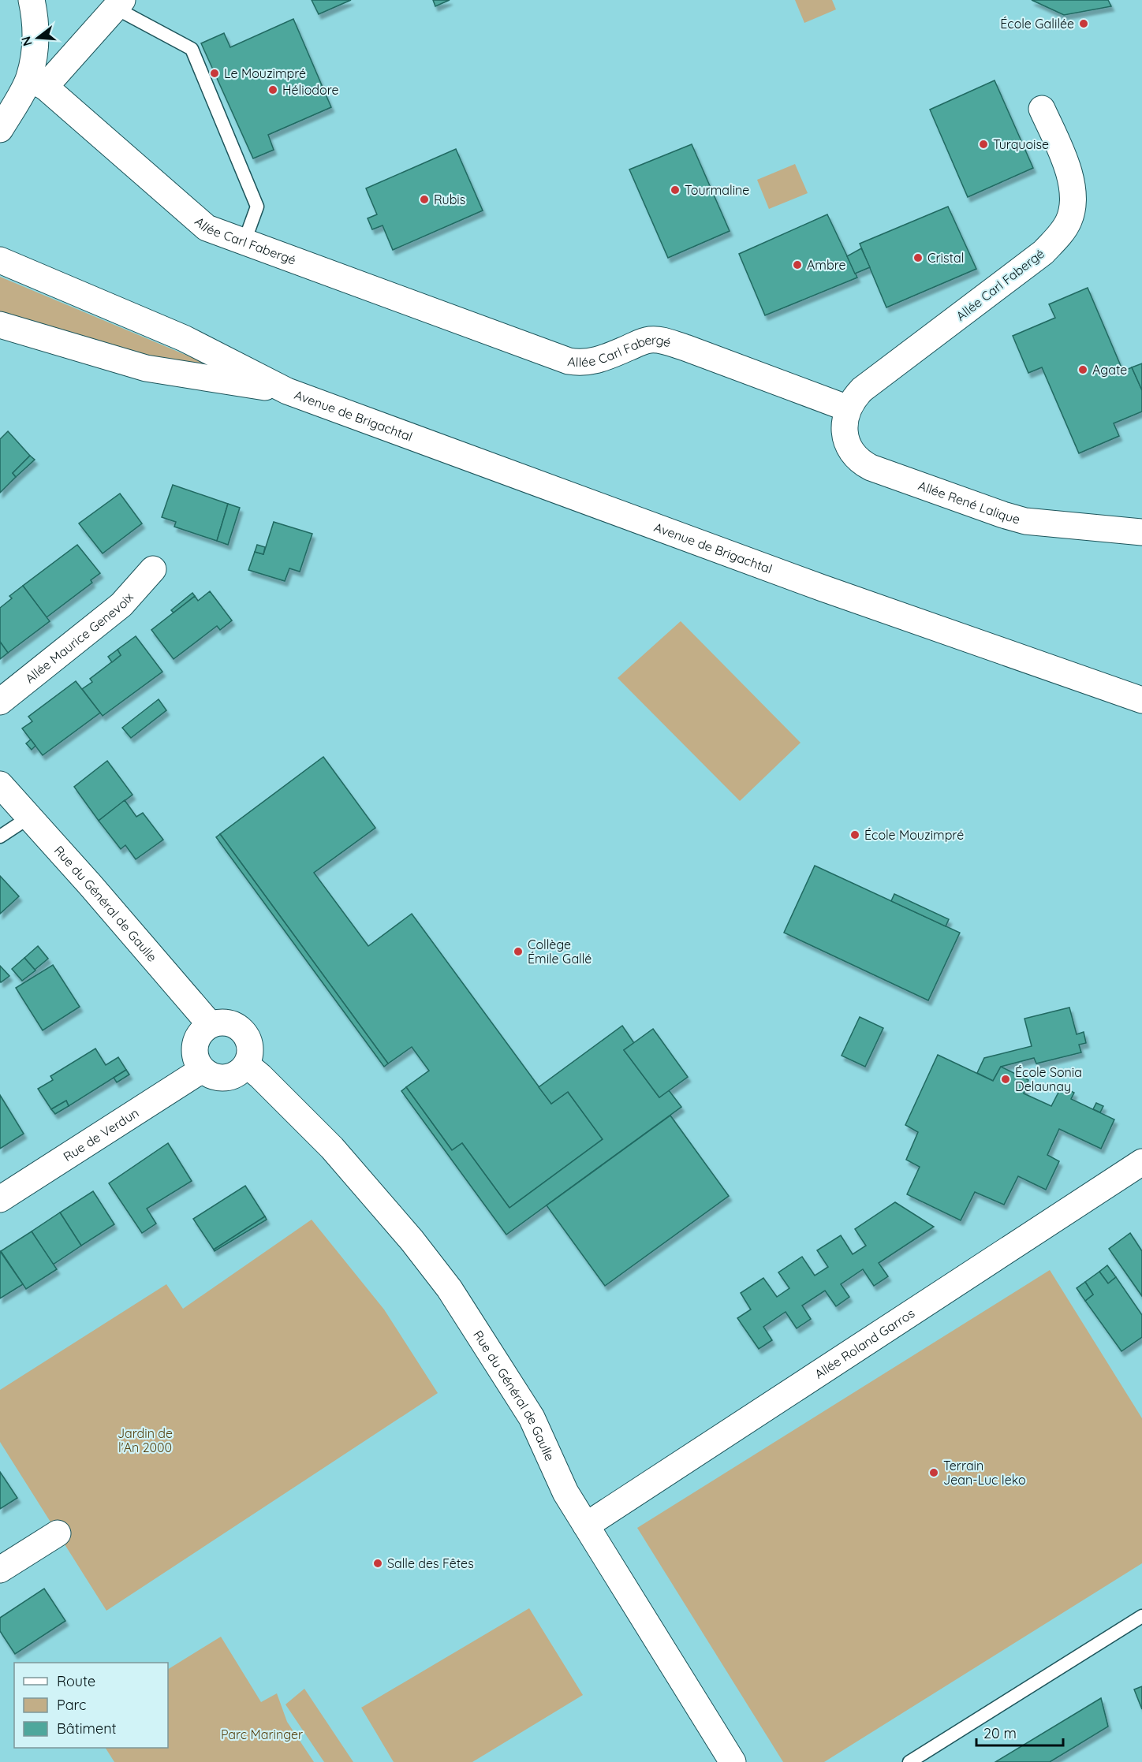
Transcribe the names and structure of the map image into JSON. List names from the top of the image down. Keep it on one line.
{"streets":{"street":["Allée Carl Fabergé","Avenue de Brigachtal","Allée René Lalique","Allée Maurice Genevoix","Rue du Général de Gaulle","Rue de Verdun","Allée Roland Garros"]},"crossings":[["Allée Carl Fabergé","Allée René Lalique"],["Rue du Général de Gaulle","Rue de Verdun"],["Rue du Général de Gaulle","Allée Roland Garros"]],"parks":["Jardin de l'An 2000","Parc Maringer"],"places":["École Galilée","Le Mouzimpré","Héliodore","Turquoise","Tourmaline","Rubis","Cristal","Ambre","Agate","École Mouzimpré","Collège Émile Gallé","École Sonia Delaunay","Terrain Jean-Luc Ieko","Salle des Fêtes"],"legend":["Route","Parc","Bâtiment"],"scale_bar":"20 m","north":"left"}
